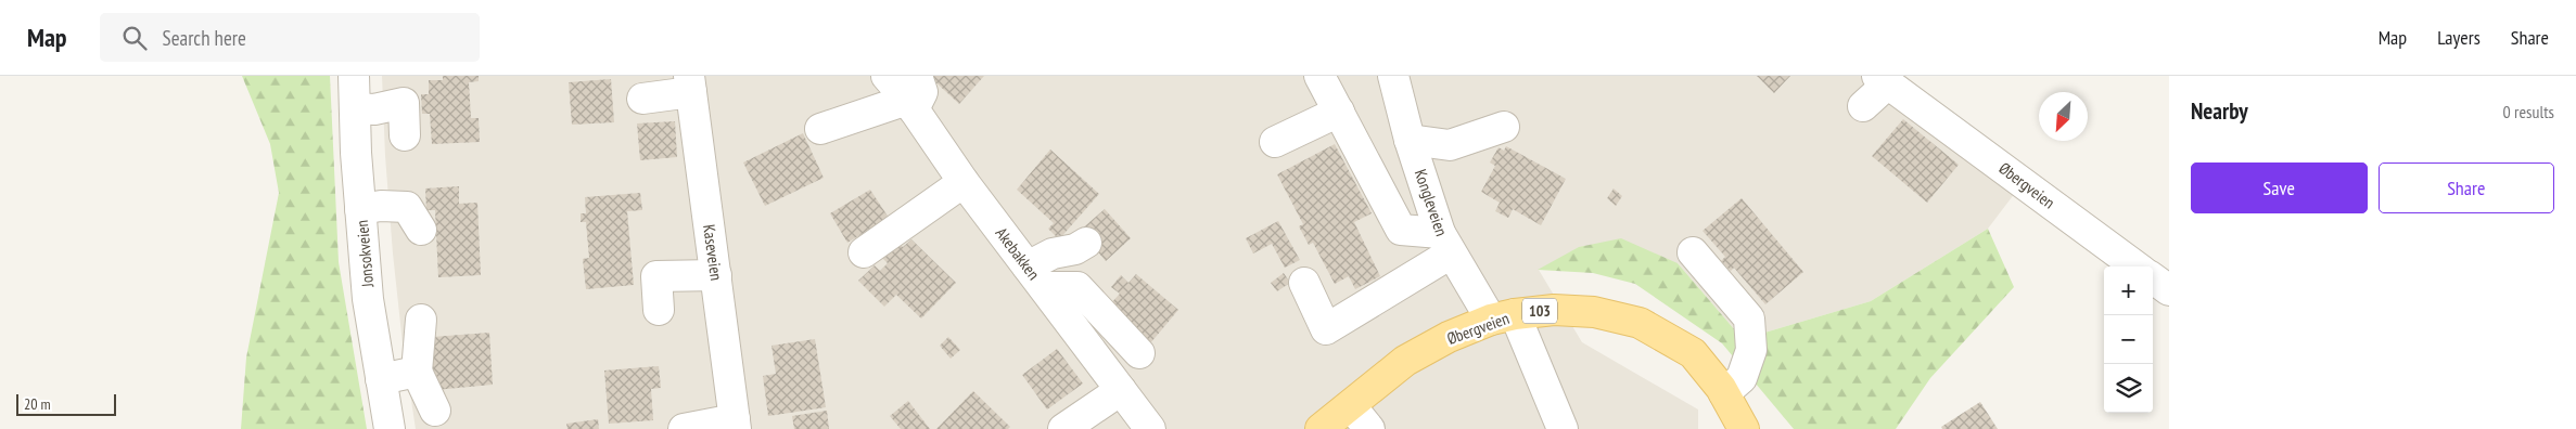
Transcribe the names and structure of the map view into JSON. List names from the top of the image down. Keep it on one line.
{"streets":{"main road":["Øbergveien","103"],"street":["Kongleveien","Kaseveien","Jonsokveien","Akebakken"]},"crossings":[["Øbergveien","Kongleveien"]],"scale_bar":"20 m","north":"bottom left","page":{"header":"Map","search":"Search here","nav":["Map","Layers","Share"],"heading":["Nearby","0 results"],"buttons":["Save","Share"],"map_buttons":["+","−"],"scale":"20 m"}}
